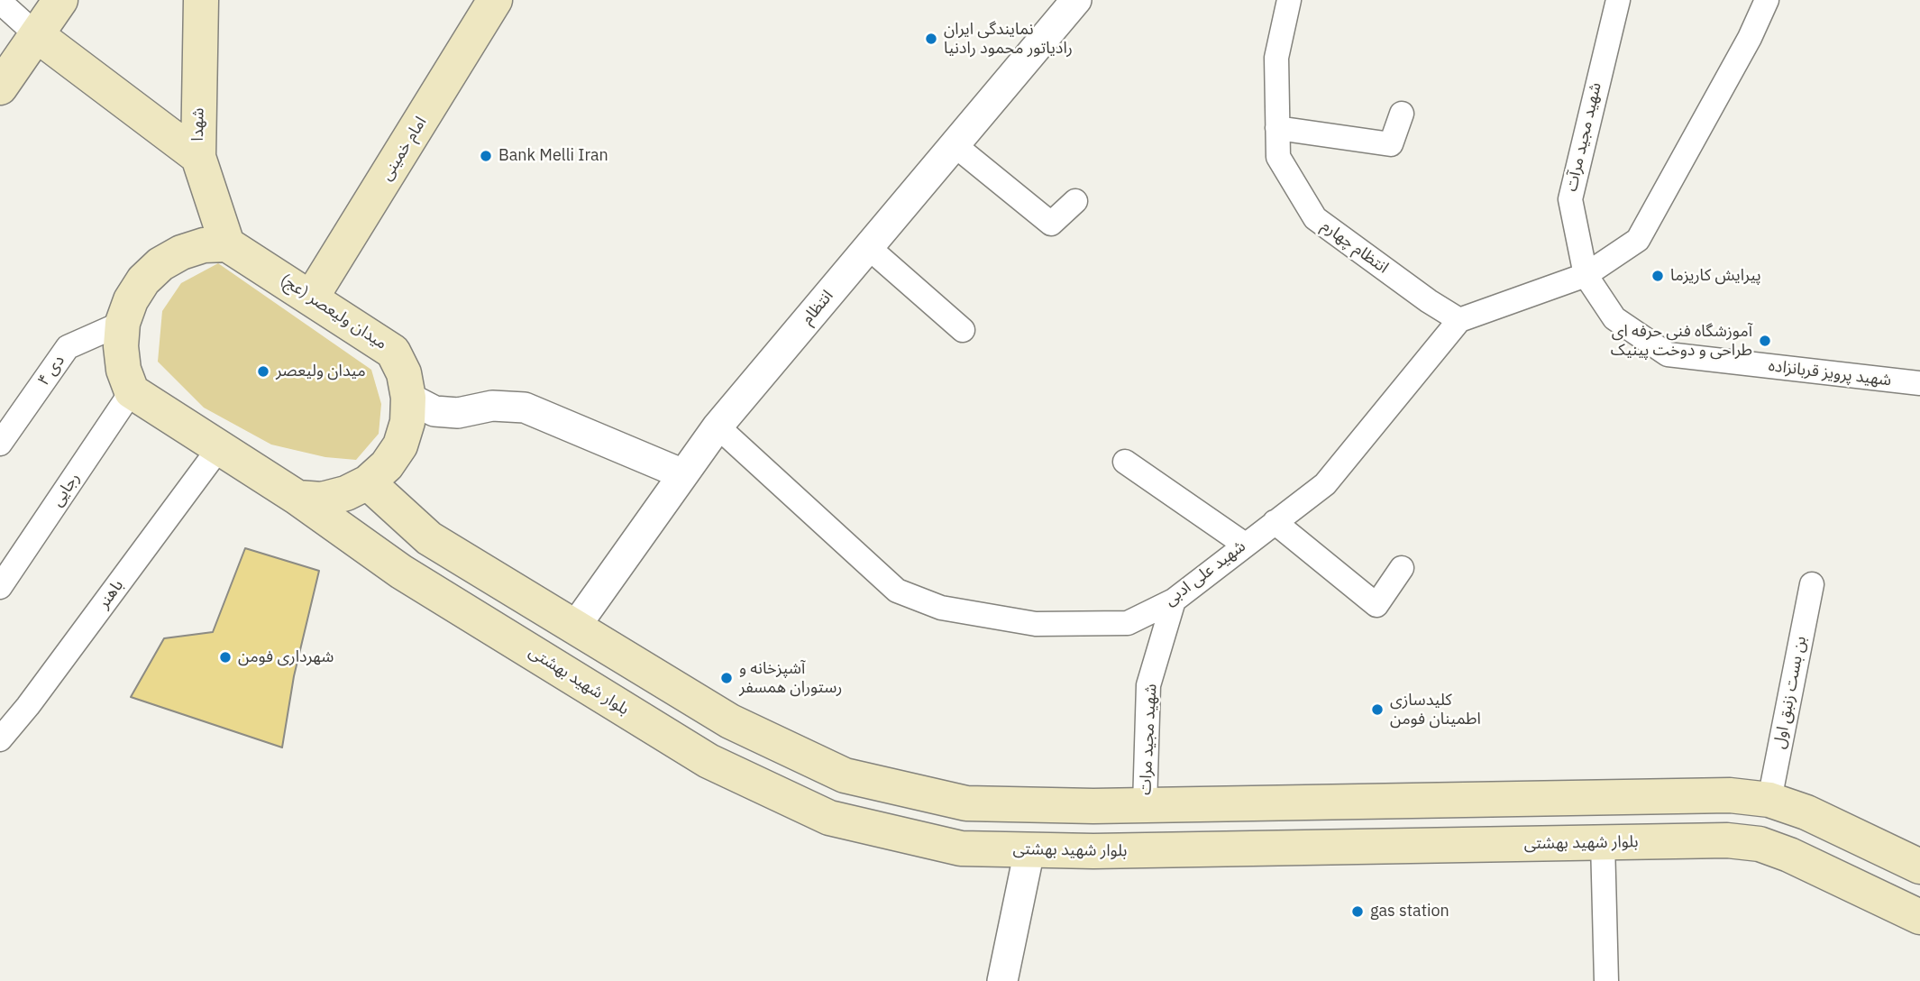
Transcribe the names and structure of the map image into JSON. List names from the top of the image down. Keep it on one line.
{"streets":{"main road":["شهدا","امام خمینی","میدان ولیعصر (عج)","بلوار شهید بهشتی"],"street":["شهید مجید مرآت","انتظام چهارم","انتظام","۴ دی","شهید پرویز قربانزاده","رجایی","شهید علی ادبی","باهنر","بن بست زنبق اول","شهید مجید مرات"]},"crossings":[["شهدا","میدان ولیعصر (عج)"],["شهید مجید مرآت","شهید پرویز قربانزاده"],["امام خمینی","میدان ولیعصر (عج)"],["انتظام چهارم","شهید علی ادبی"],["انتظام","شهید علی ادبی"],["میدان ولیعصر (عج)","بلوار شهید بهشتی"],["شهید علی ادبی","شهید مجید مرات"]],"places":["نمایندگی ایران رادیاتور محمود رادنیا","Bank Melli Iran","پیرایش کاریزما","آموزشگاه فنی حرفه ای طراحی و دوخت پینیک","میدان ولیعصر","شهرداری فومن","آشپزخانه و رستوران همسفر","کلیدسازی اطمینان فومن","gas station"]}
